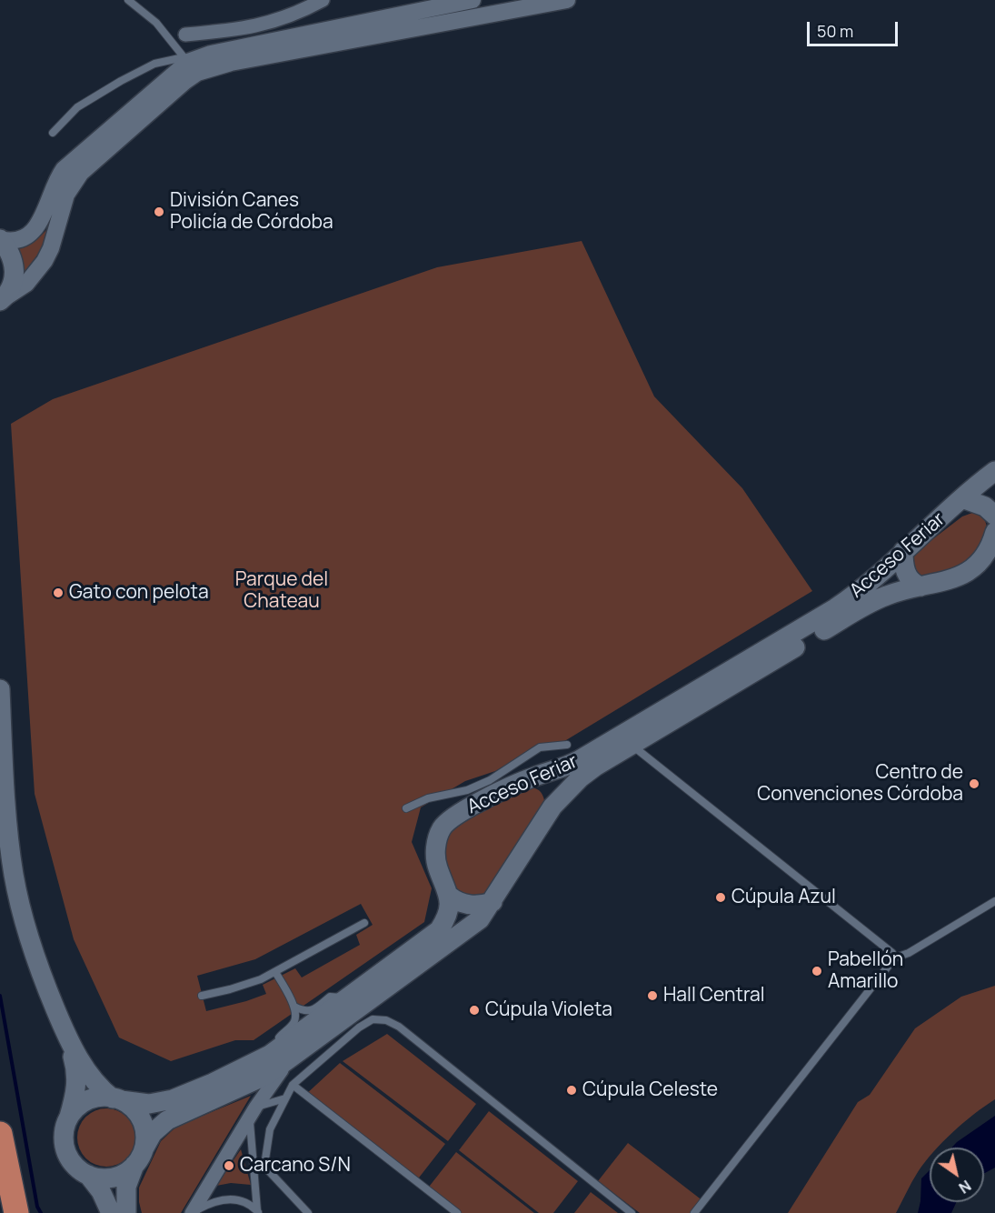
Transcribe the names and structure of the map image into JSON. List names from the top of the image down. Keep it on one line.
{"streets":{"main road":["Acceso Feriar"]},"parks":["Parque del Chateau"],"places":["División Canes Policía de Córdoba","Gato con pelota","Centro de Convenciones Córdoba","Cúpula Azul","Pabellón Amarillo","Hall Central","Cúpula Violeta","Cúpula Celeste","Carcano S/N"],"scale_bar":"50 m","north":"bottom right"}
